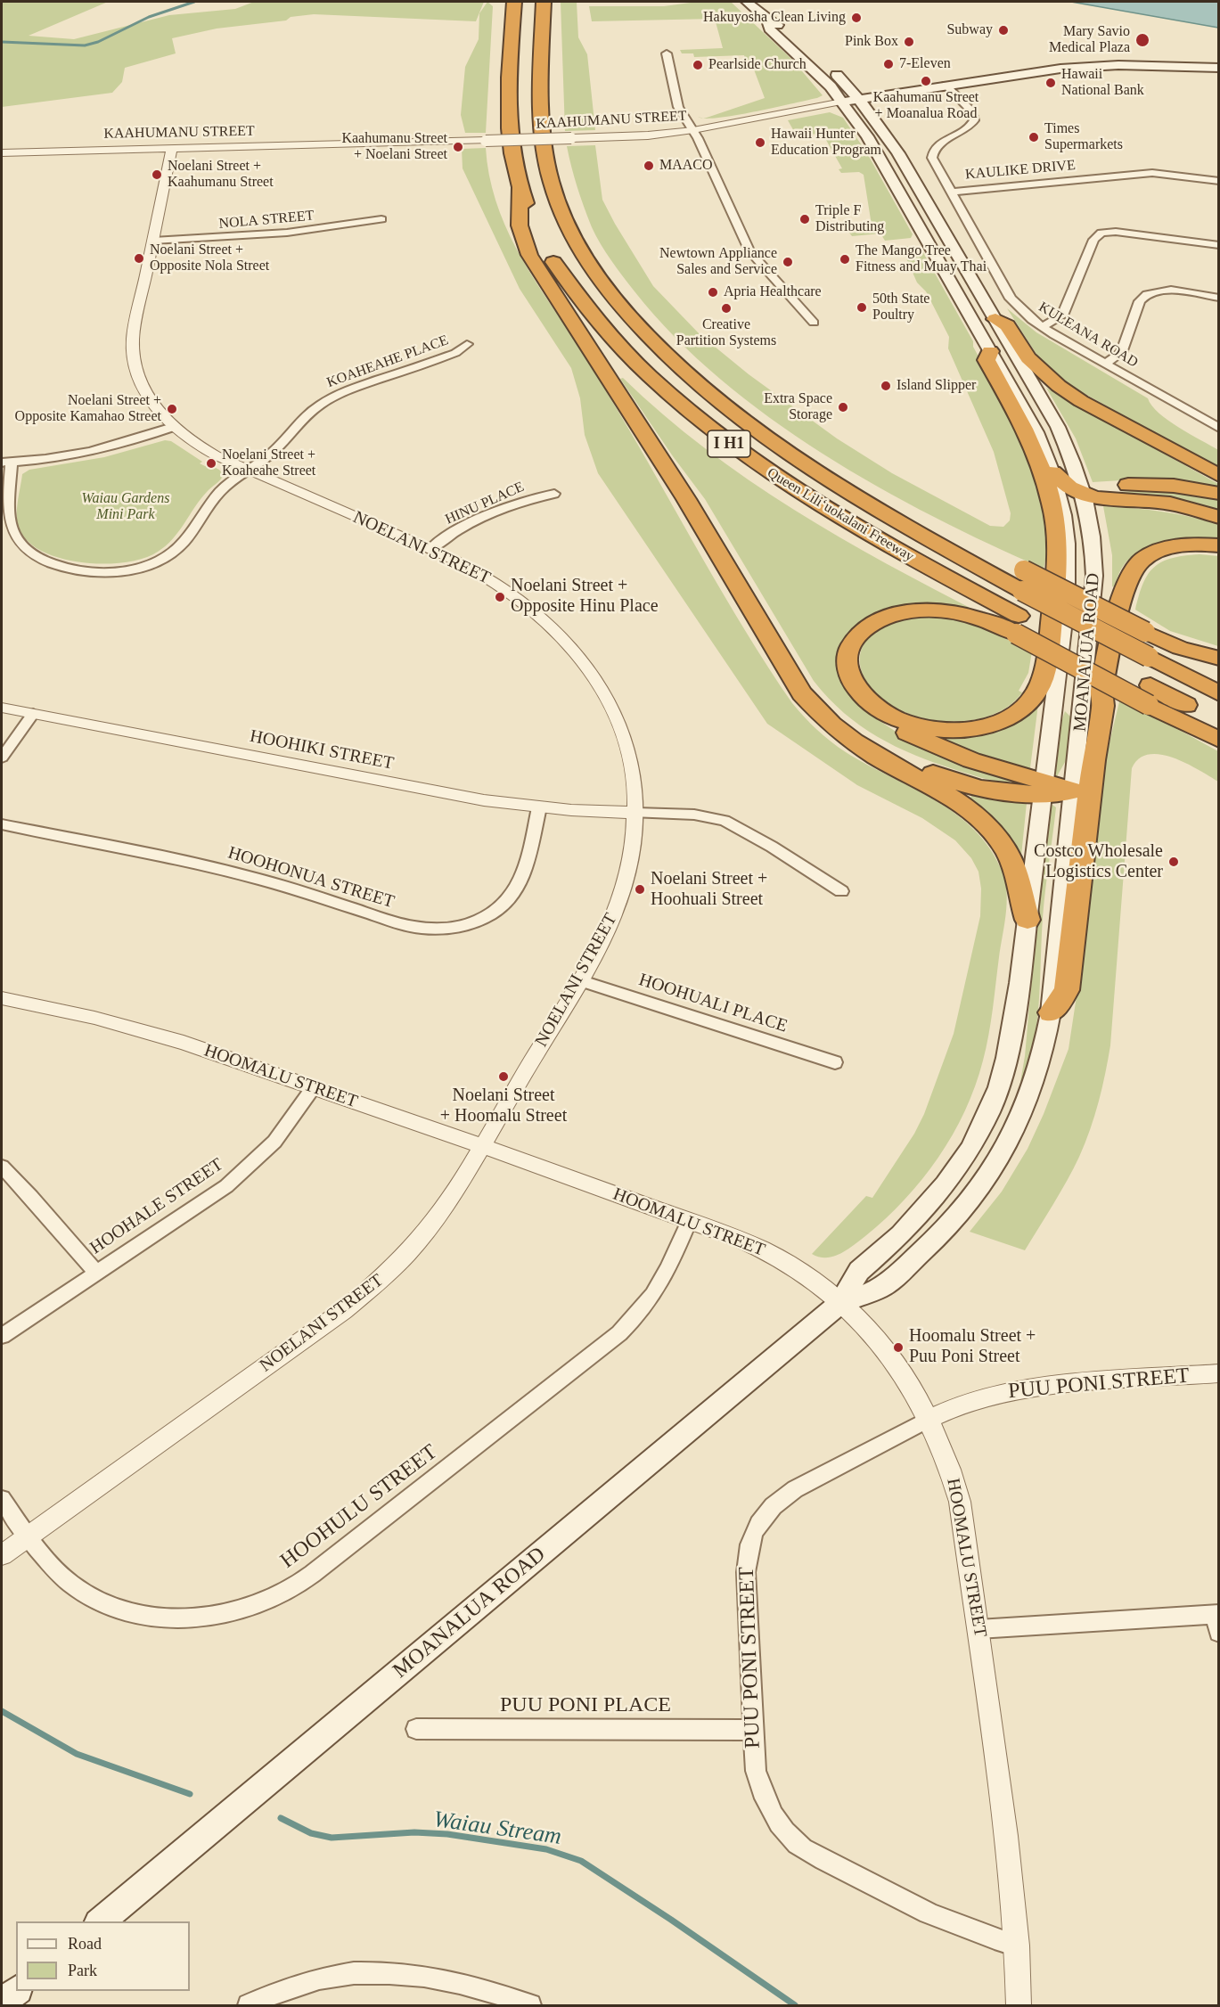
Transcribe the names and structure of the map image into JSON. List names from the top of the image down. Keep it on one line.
{"streets":{"highway":["I H1","Queen Liliʻuokalani Freeway"],"main road":["KAAHUMANU STREET","MOANALUA ROAD"],"street":["KAULIKE DRIVE","NOLA STREET","KULEANA ROAD","KOAHEAHE PLACE","HINU PLACE","NOELANI STREET","HOOHIKI STREET","HOOHONUA STREET","HOOHUALI PLACE","HOOMALU STREET","HOOHALE STREET","PUU PONI STREET","HOOHULU STREET","PUU PONI PLACE"]},"crossings":[["KAAHUMANU STREET","KULEANA ROAD"],["KAAHUMANU STREET","NOELANI STREET"],["KAAHUMANU STREET","MOANALUA ROAD"],["KAULIKE DRIVE","KULEANA ROAD"],["NOLA STREET","NOELANI STREET"],["KOAHEAHE PLACE","NOELANI STREET"],["HINU PLACE","NOELANI STREET"],["NOELANI STREET","HOOHIKI STREET"],["NOELANI STREET","HOOHUALI PLACE"],["NOELANI STREET","HOOMALU STREET"],["NOELANI STREET","HOOHULU STREET"],["MOANALUA ROAD","HOOMALU STREET"],["HOOHIKI STREET","HOOHONUA STREET"],["HOOMALU STREET","HOOHALE STREET"],["HOOMALU STREET","PUU PONI STREET"],["HOOMALU STREET","HOOHULU STREET"],["PUU PONI STREET","PUU PONI PLACE"]],"water":["Waiau Stream"],"parks":["Waiau Gardens Mini Park"],"places":["Hakuyosha Clean Living","Subway","Mary Savio Medical Plaza","Pink Box","7-Eleven","Pearlside Church","Kaahumanu Street + Moanalua Road","Hawaii National Bank","Times Supermarkets","Hawaii Hunter Education Program","Kaahumanu Street + Noelani Street","MAACO","Noelani Street + Kaahumanu Street","Triple F Distributing","Noelani Street + Opposite Nola Street","The Mango Tree Fitness and Muay Thai","Newtown Appliance Sales and Service","Apria Healthcare","50th State Poultry","Creative Partition Systems","Island Slipper","Extra Space Storage","Noelani Street + Opposite Kamahao Street","Noelani Street + Koaheahe Street","Noelani Street + Opposite Hinu Place","Costco Wholesale Logistics Center","Noelani Street + Hoohuali Street","Noelani Street + Hoomalu Street","Hoomalu Street + Puu Poni Street"],"legend":["Road","Park"]}
